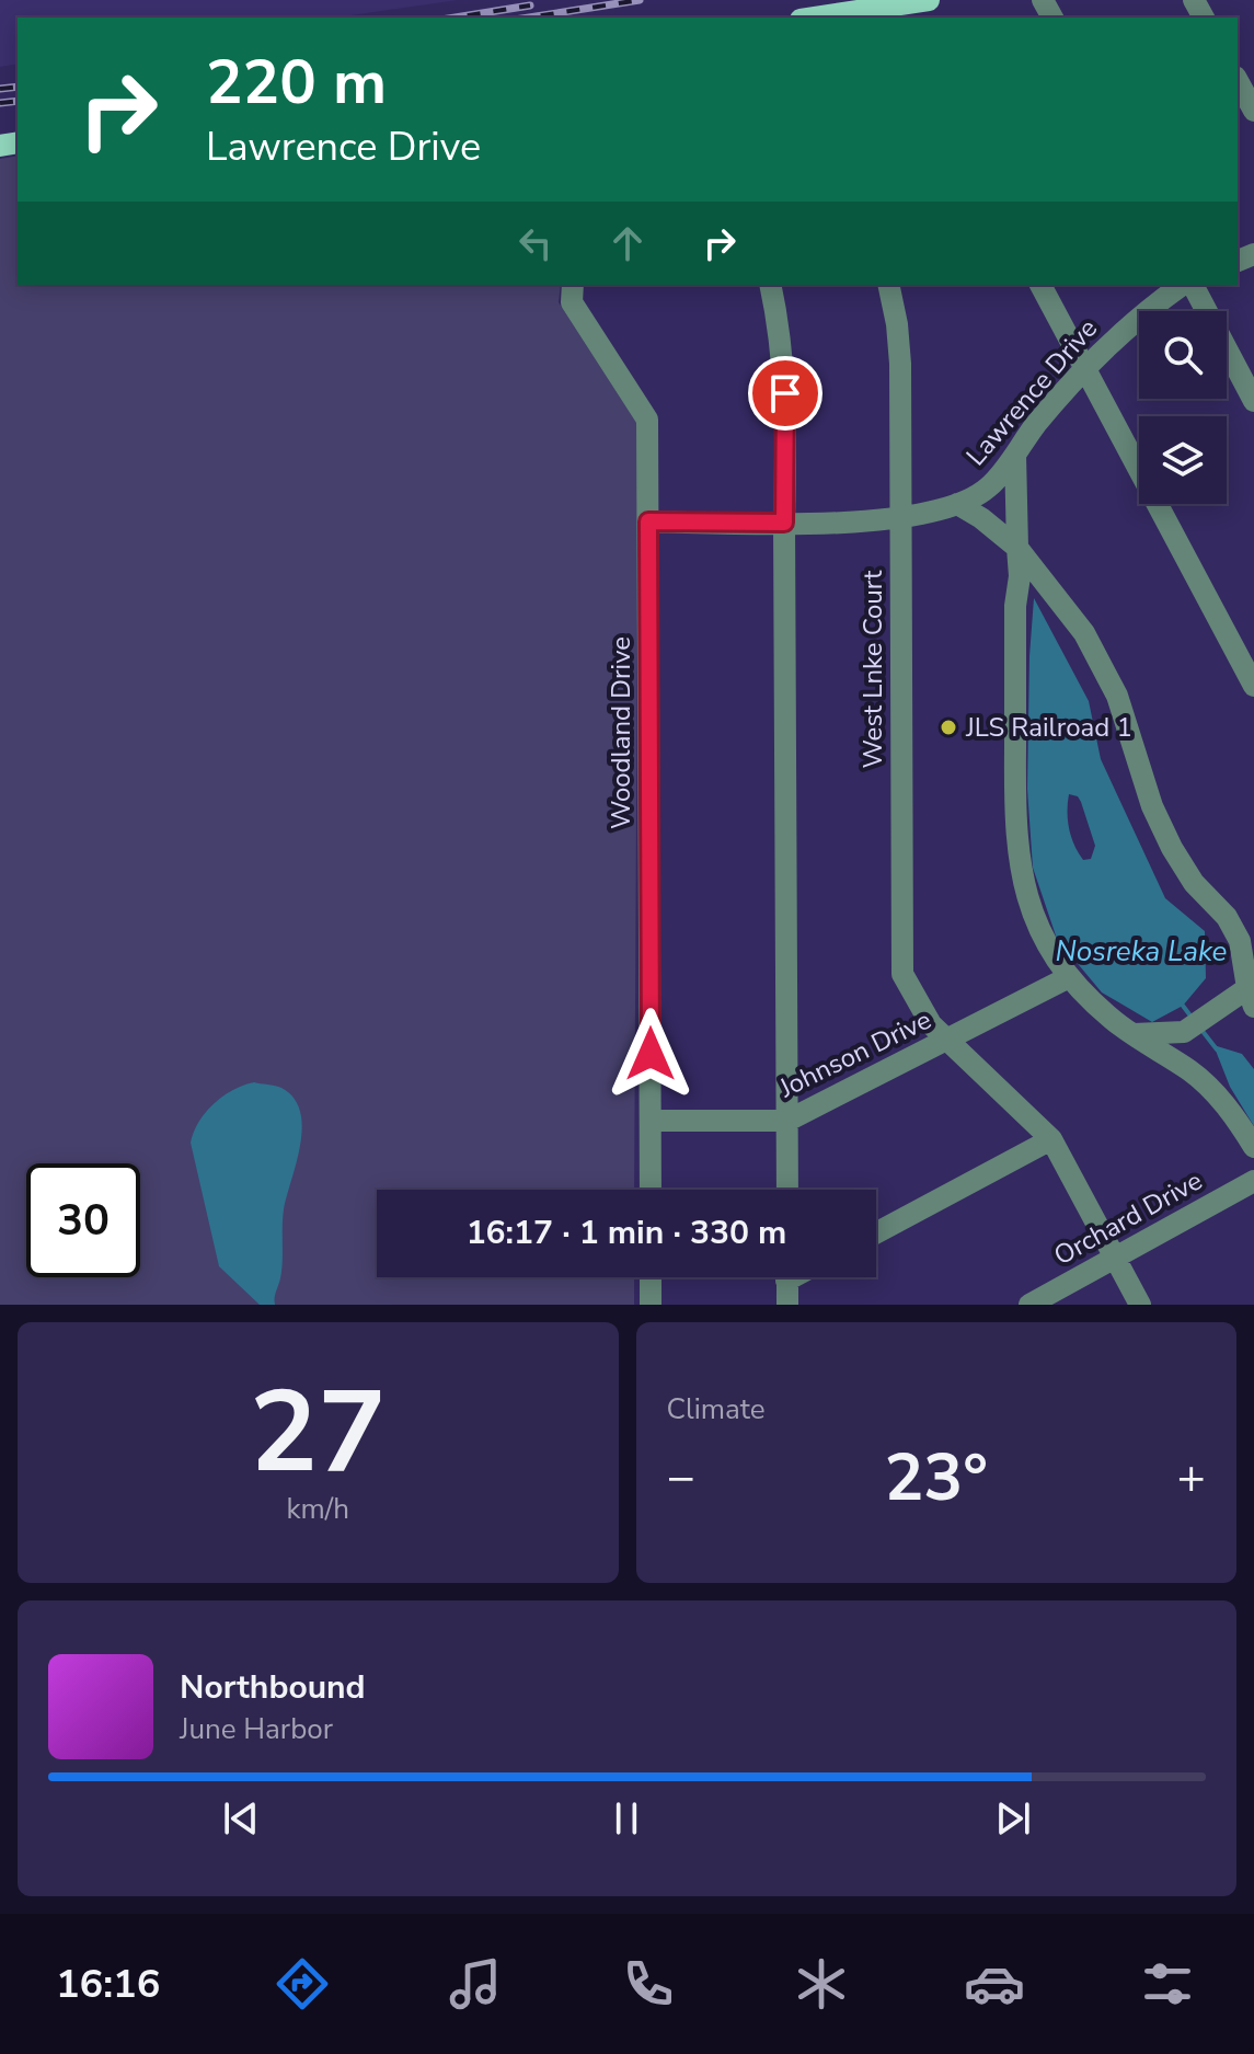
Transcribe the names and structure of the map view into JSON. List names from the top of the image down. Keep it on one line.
{"streets":{"street":["Lawrence Drive","West Lnke Court","Woodland Drive","Johnson Drive","Orchard Drive"]},"crossings":[["Lawrence Drive","West Lnke Court"],["Lawrence Drive","Woodland Drive"],["West Lnke Court","Johnson Drive"],["West Lnke Court","Orchard Drive"],["Woodland Drive","Johnson Drive"]],"water":["Nosreka Lake"],"places":["JLS Railroad 1"],"page":{"turn":["220 m","Lawrence Drive"],"limit":"30","trip":"16:17 · 1 min · 330 m","tile":[["27","km/h"],"Climate"],"heat":["−","23°","+"],"song":["Northbound","June Harbor"],"tabs":"16:16"}}
